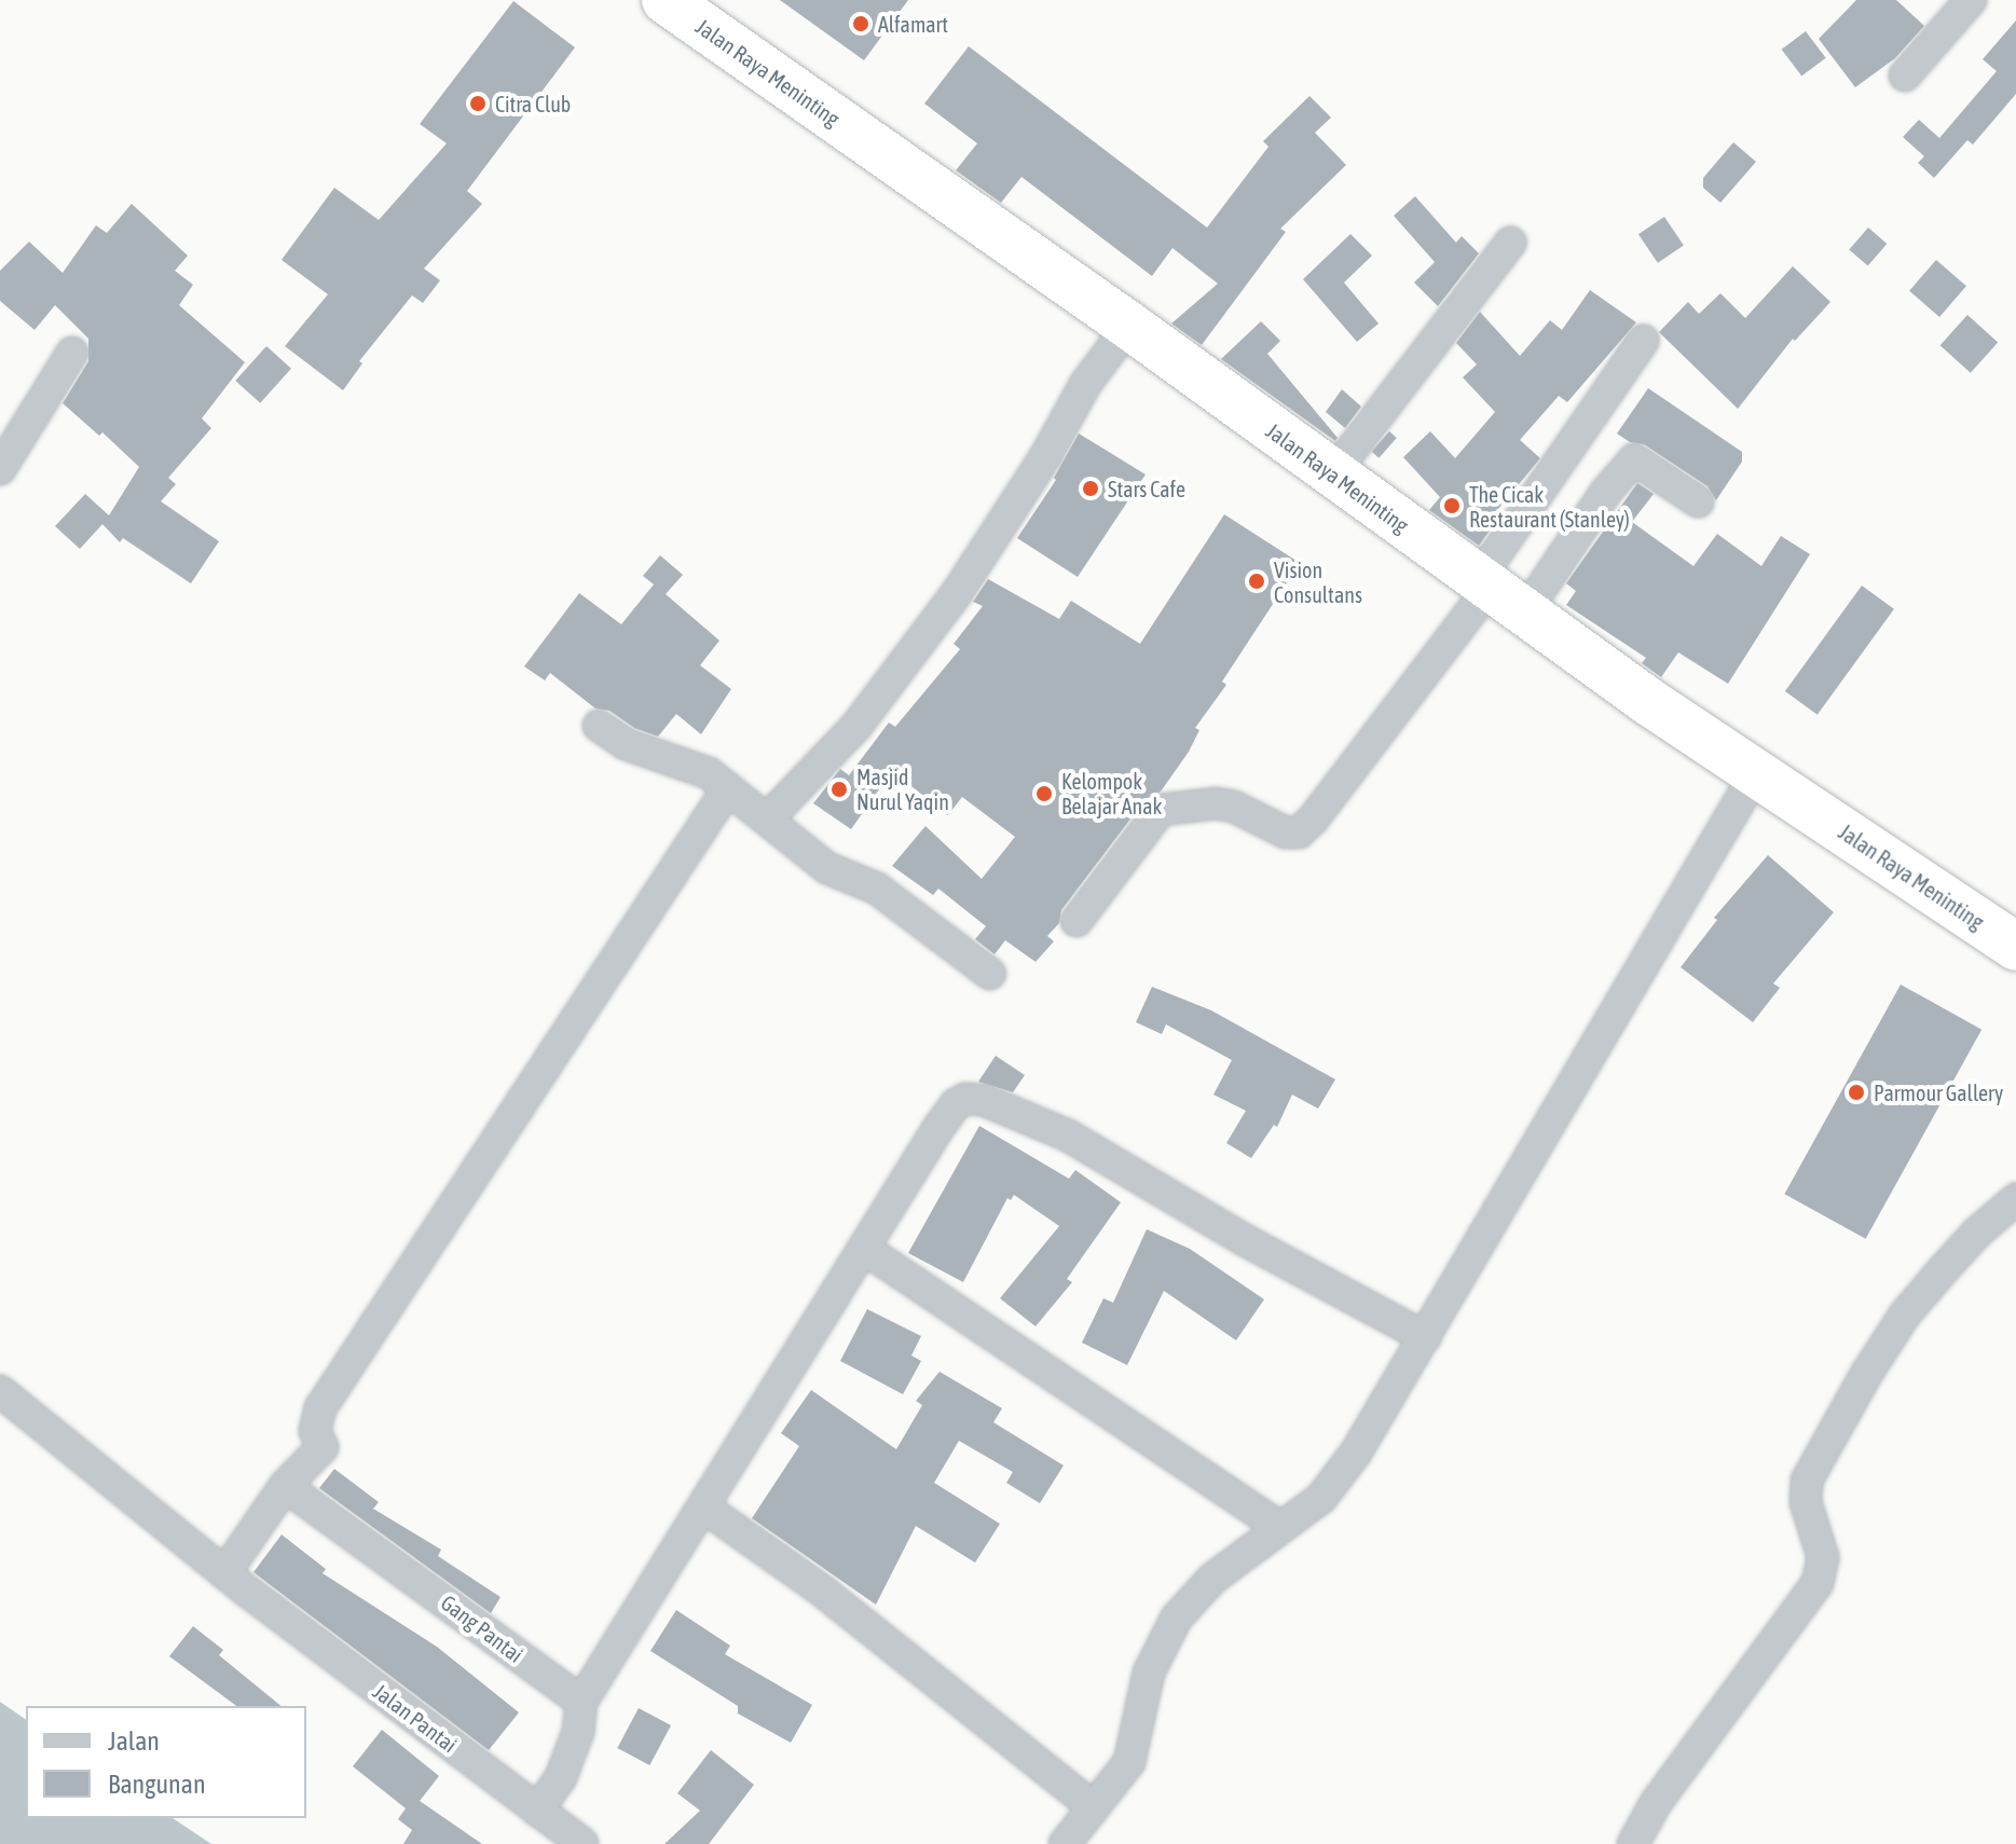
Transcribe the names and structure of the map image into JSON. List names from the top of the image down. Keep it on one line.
{"streets":{"highway":["Jalan Raya Meninting"],"street":["Gang Pantai","Jalan Pantai"]},"places":["Alfamart","Citra Club","Stars Cafe","The Cicak Restaurant (Stanley)","Vision Consultans","Masjid Nurul Yaqin","Kelompok Belajar Anak","Parmour Gallery"],"legend":["Jalan","Bangunan"]}
